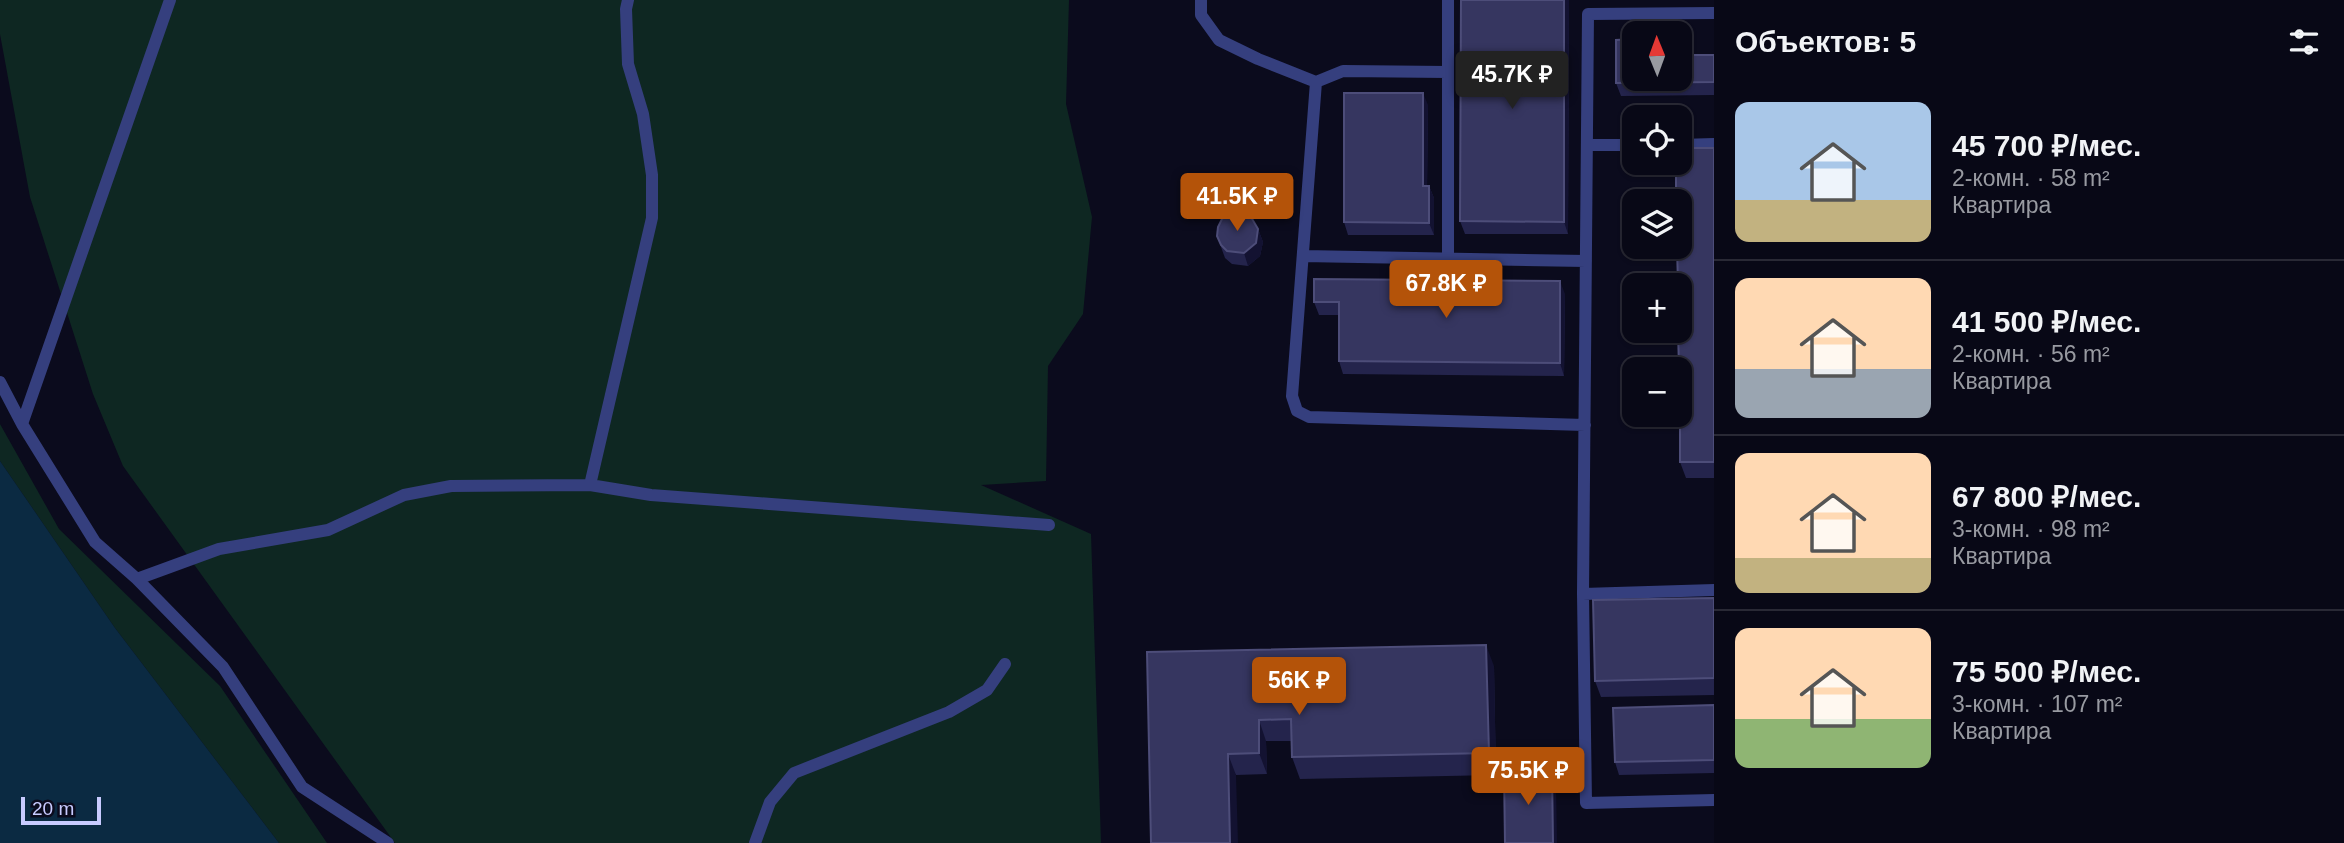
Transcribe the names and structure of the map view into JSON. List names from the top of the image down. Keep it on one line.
{"scale_bar":"20 m","north":"top","page":{"heading":"Объектов: 5","map_buttons":["+","−"],"price":["45.7K ₽","41.5K ₽","67.8K ₽","56K ₽","75.5K ₽"],"list":[{"name":"45 700 ₽/мес.","note":"2-комн. · 58 m² · Квартира"},{"name":"41 500 ₽/мес.","note":"2-комн. · 56 m² · Квартира"},{"name":"67 800 ₽/мес.","note":"3-комн. · 98 m² · Квартира"},{"name":"75 500 ₽/мес.","note":"3-комн. · 107 m² · Квартира"}],"scale":"20 m"}}
